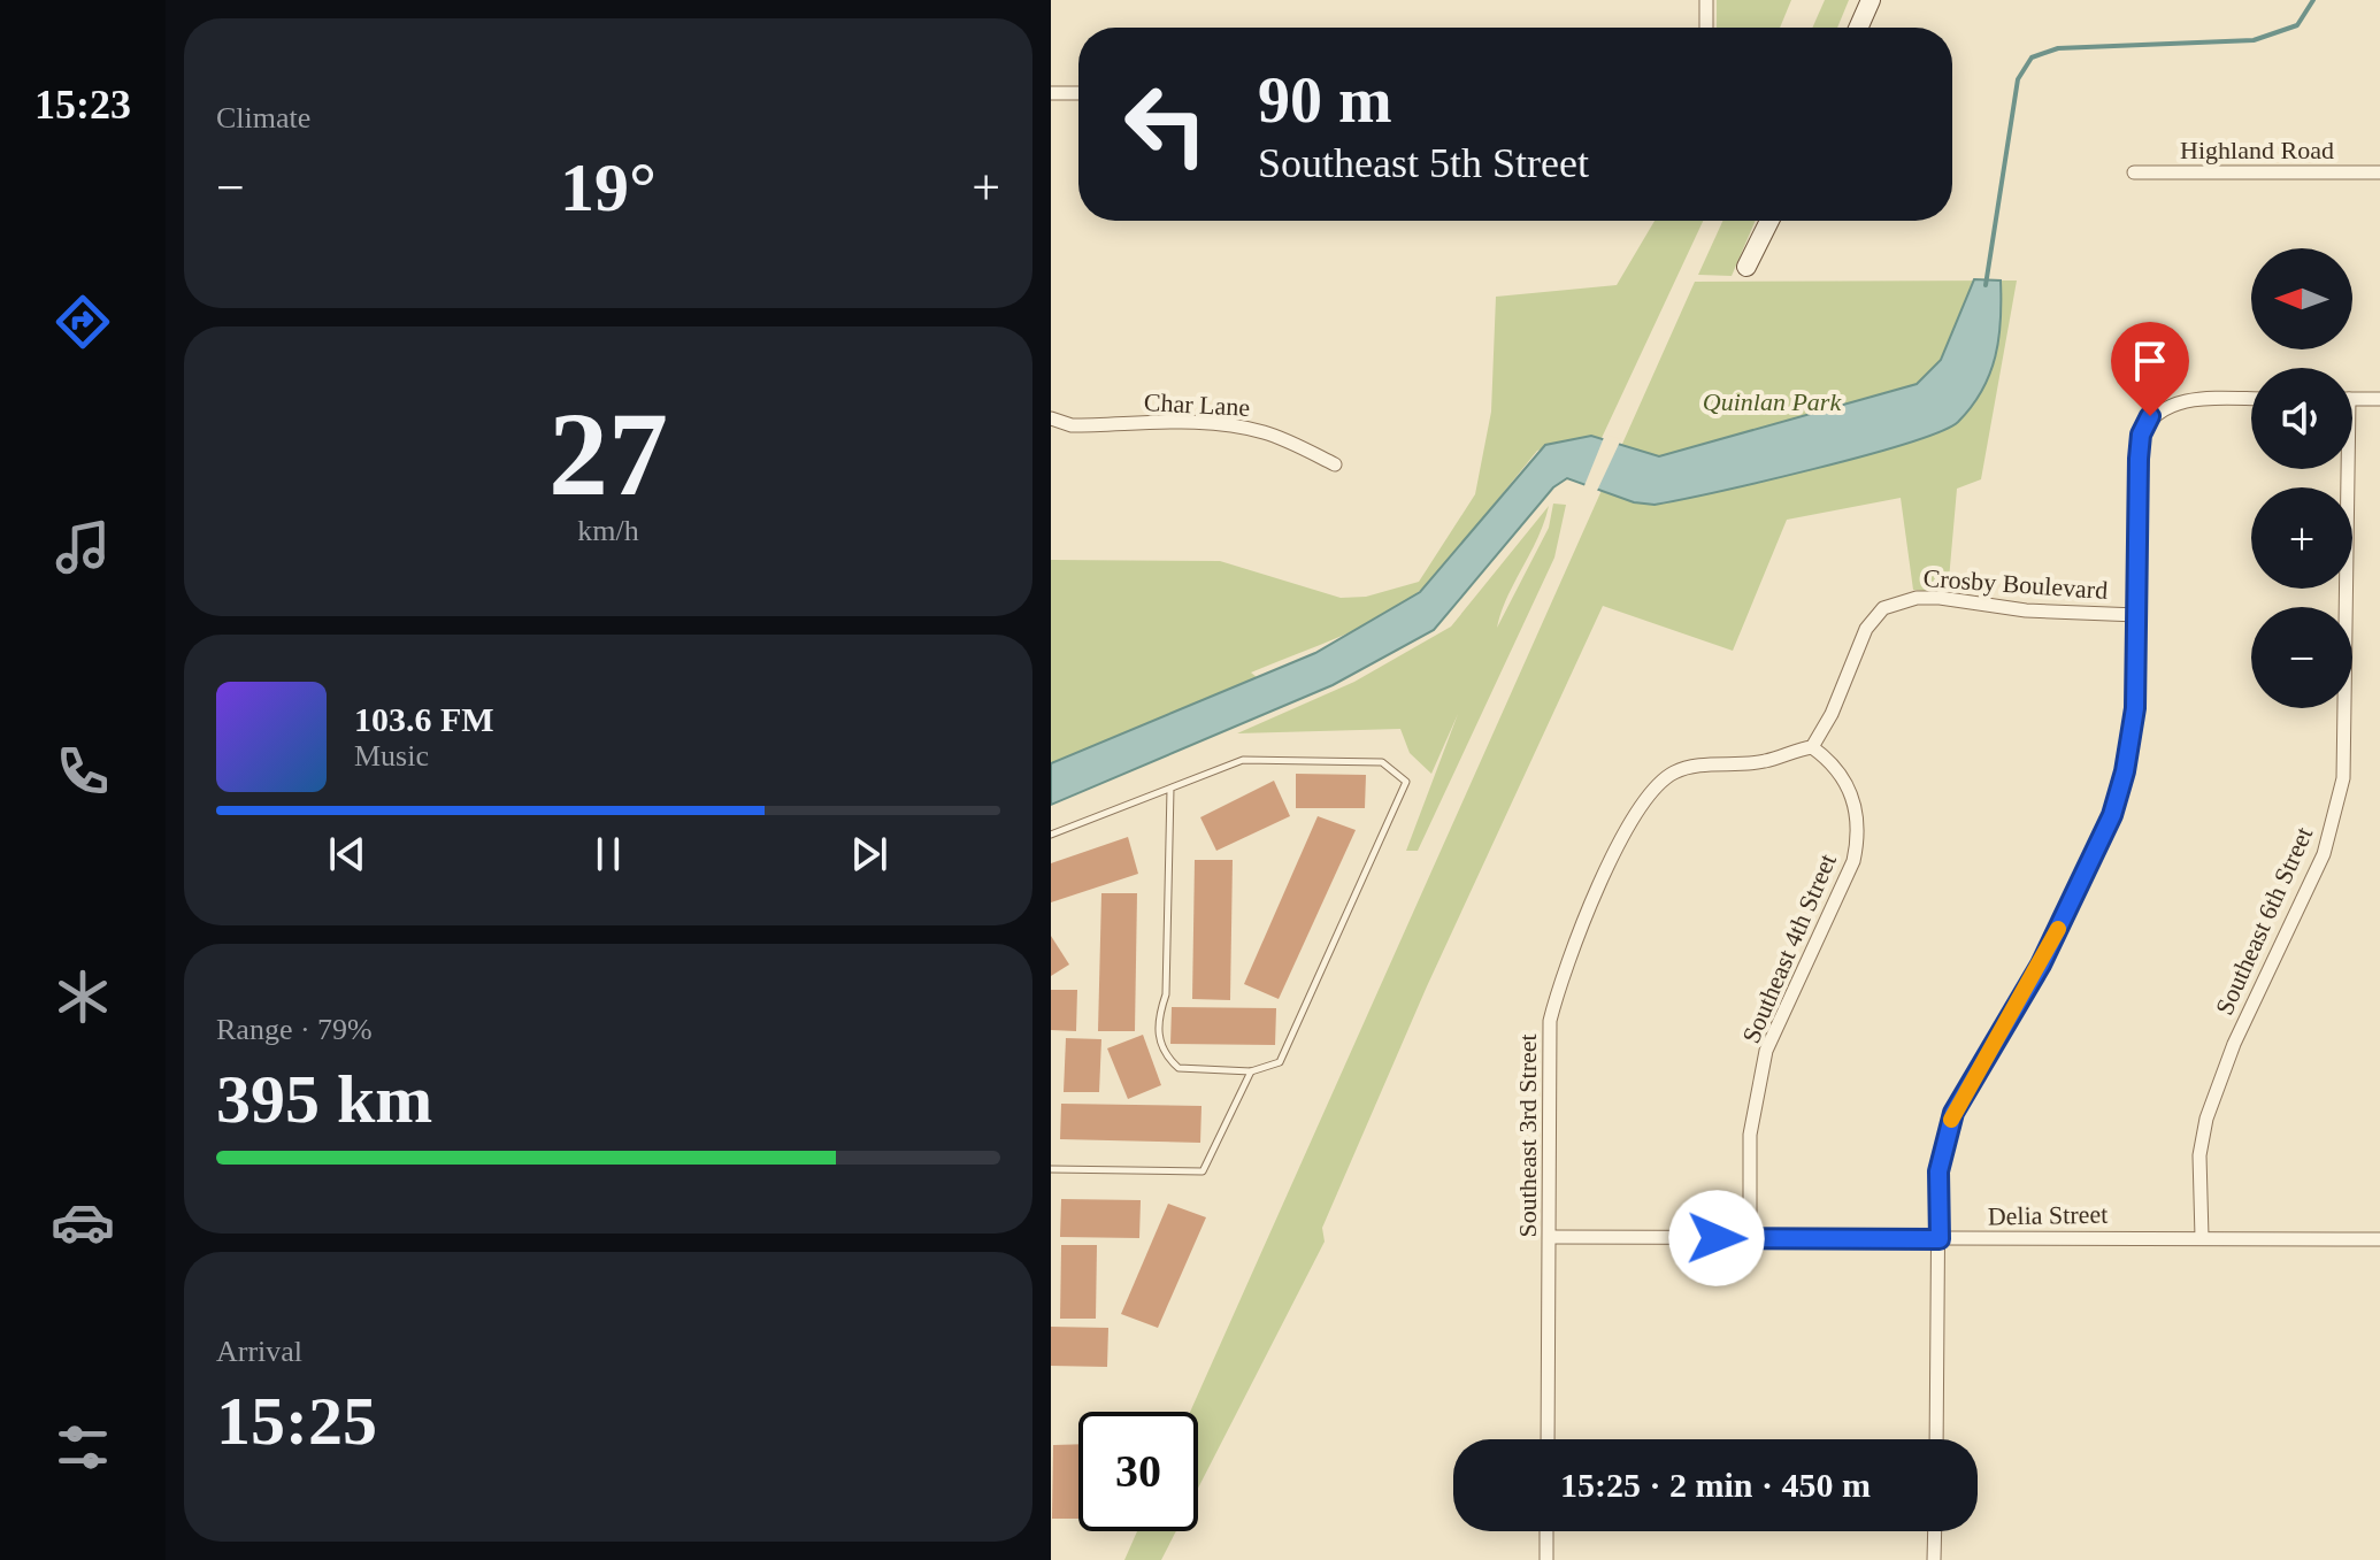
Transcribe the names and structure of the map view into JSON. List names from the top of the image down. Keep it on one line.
{"streets":{"street":["Highland Road","Char Lane","Crosby Boulevard","Southeast 6th Street","Southeast 4th Street","Southeast 3rd Street","Delia Street"]},"crossings":[["Crosby Boulevard","Southeast 4th Street"],["Crosby Boulevard","Southeast 3rd Street"],["Southeast 6th Street","Delia Street"],["Southeast 4th Street","Southeast 3rd Street"],["Southeast 4th Street","Delia Street"],["Southeast 3rd Street","Delia Street"]],"parks":["Quinlan Park"],"north":"left","page":{"tabs":"15:23","tile":["Climate",["27","km/h"],["Range · 79%","395 km"],["Arrival","15:25"]],"turn":["90 m","Southeast 5th Street"],"heat":["−","19°","+"],"map_buttons":["+","−"],"song":["103.6 FM","Music"],"limit":"30","trip":"15:25 · 2 min · 450 m"}}
